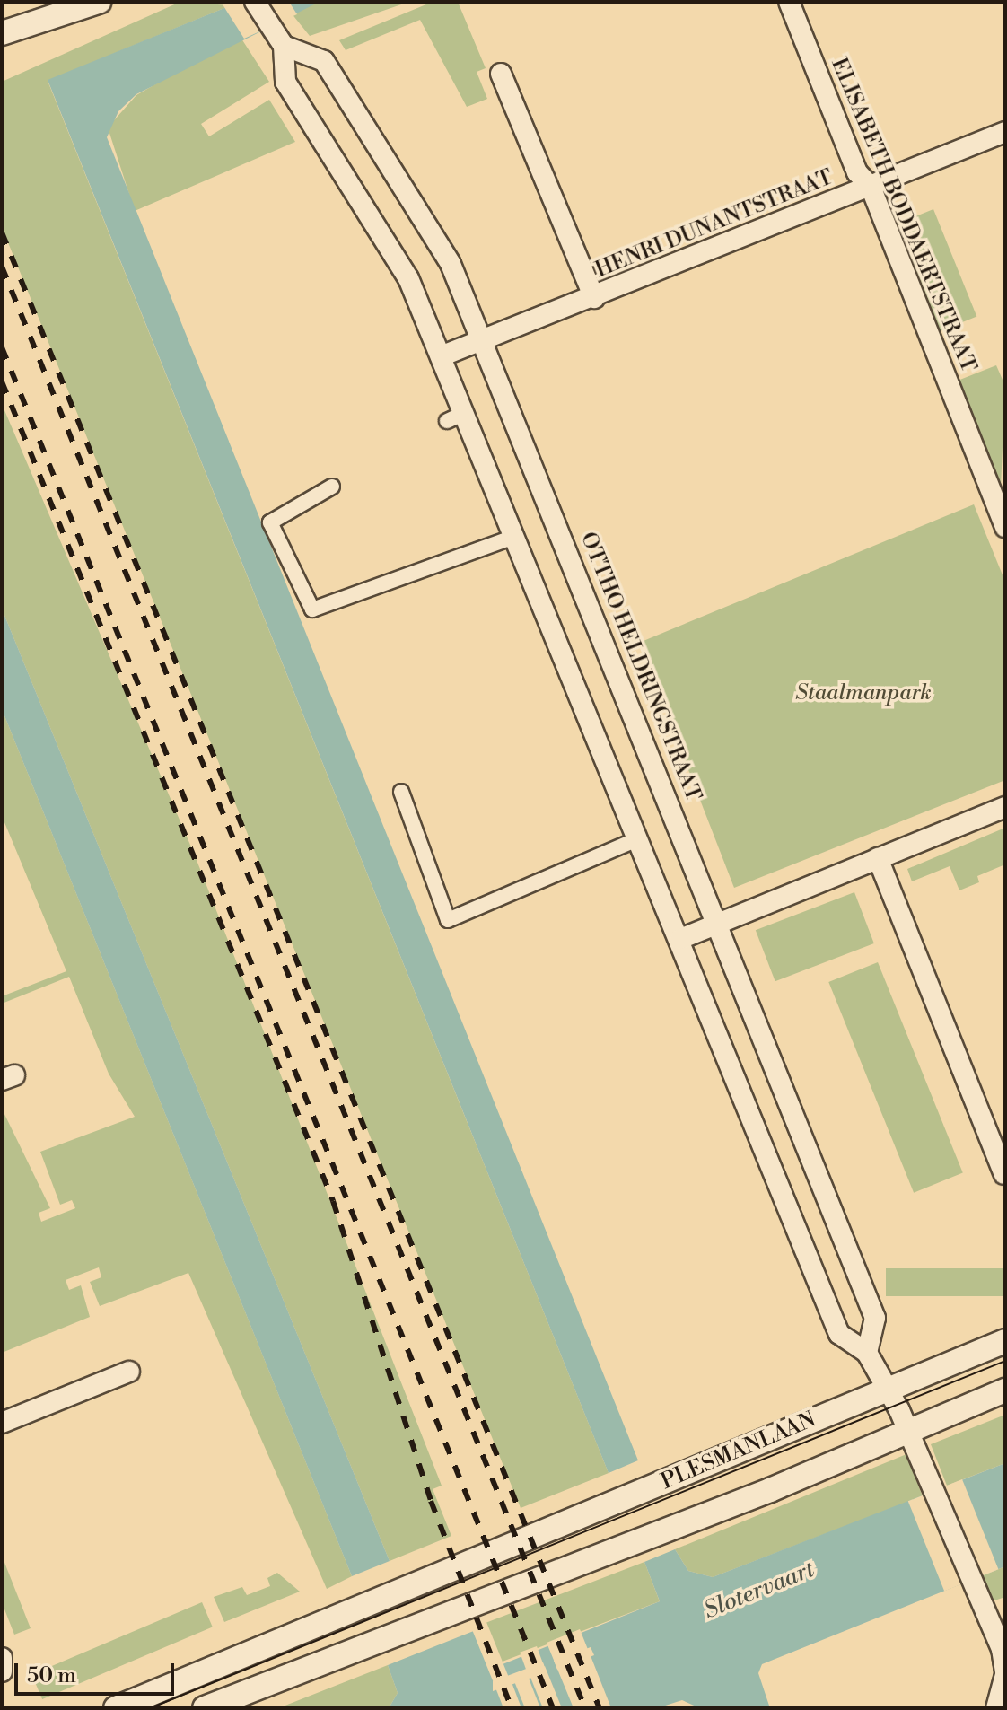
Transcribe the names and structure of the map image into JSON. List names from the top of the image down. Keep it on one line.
{"streets":{"street":["ELISABETH BODDAERTSTRAAT","HENRI DUNANTSTRAAT","OTTHO HELDRINGSTRAAT","PLESMANLAAN"]},"crossings":[["ELISABETH BODDAERTSTRAAT","HENRI DUNANTSTRAAT"],["HENRI DUNANTSTRAAT","OTTHO HELDRINGSTRAAT"]],"water":["Slotervaart"],"parks":["Staalmanpark"],"scale_bar":"50 m"}
